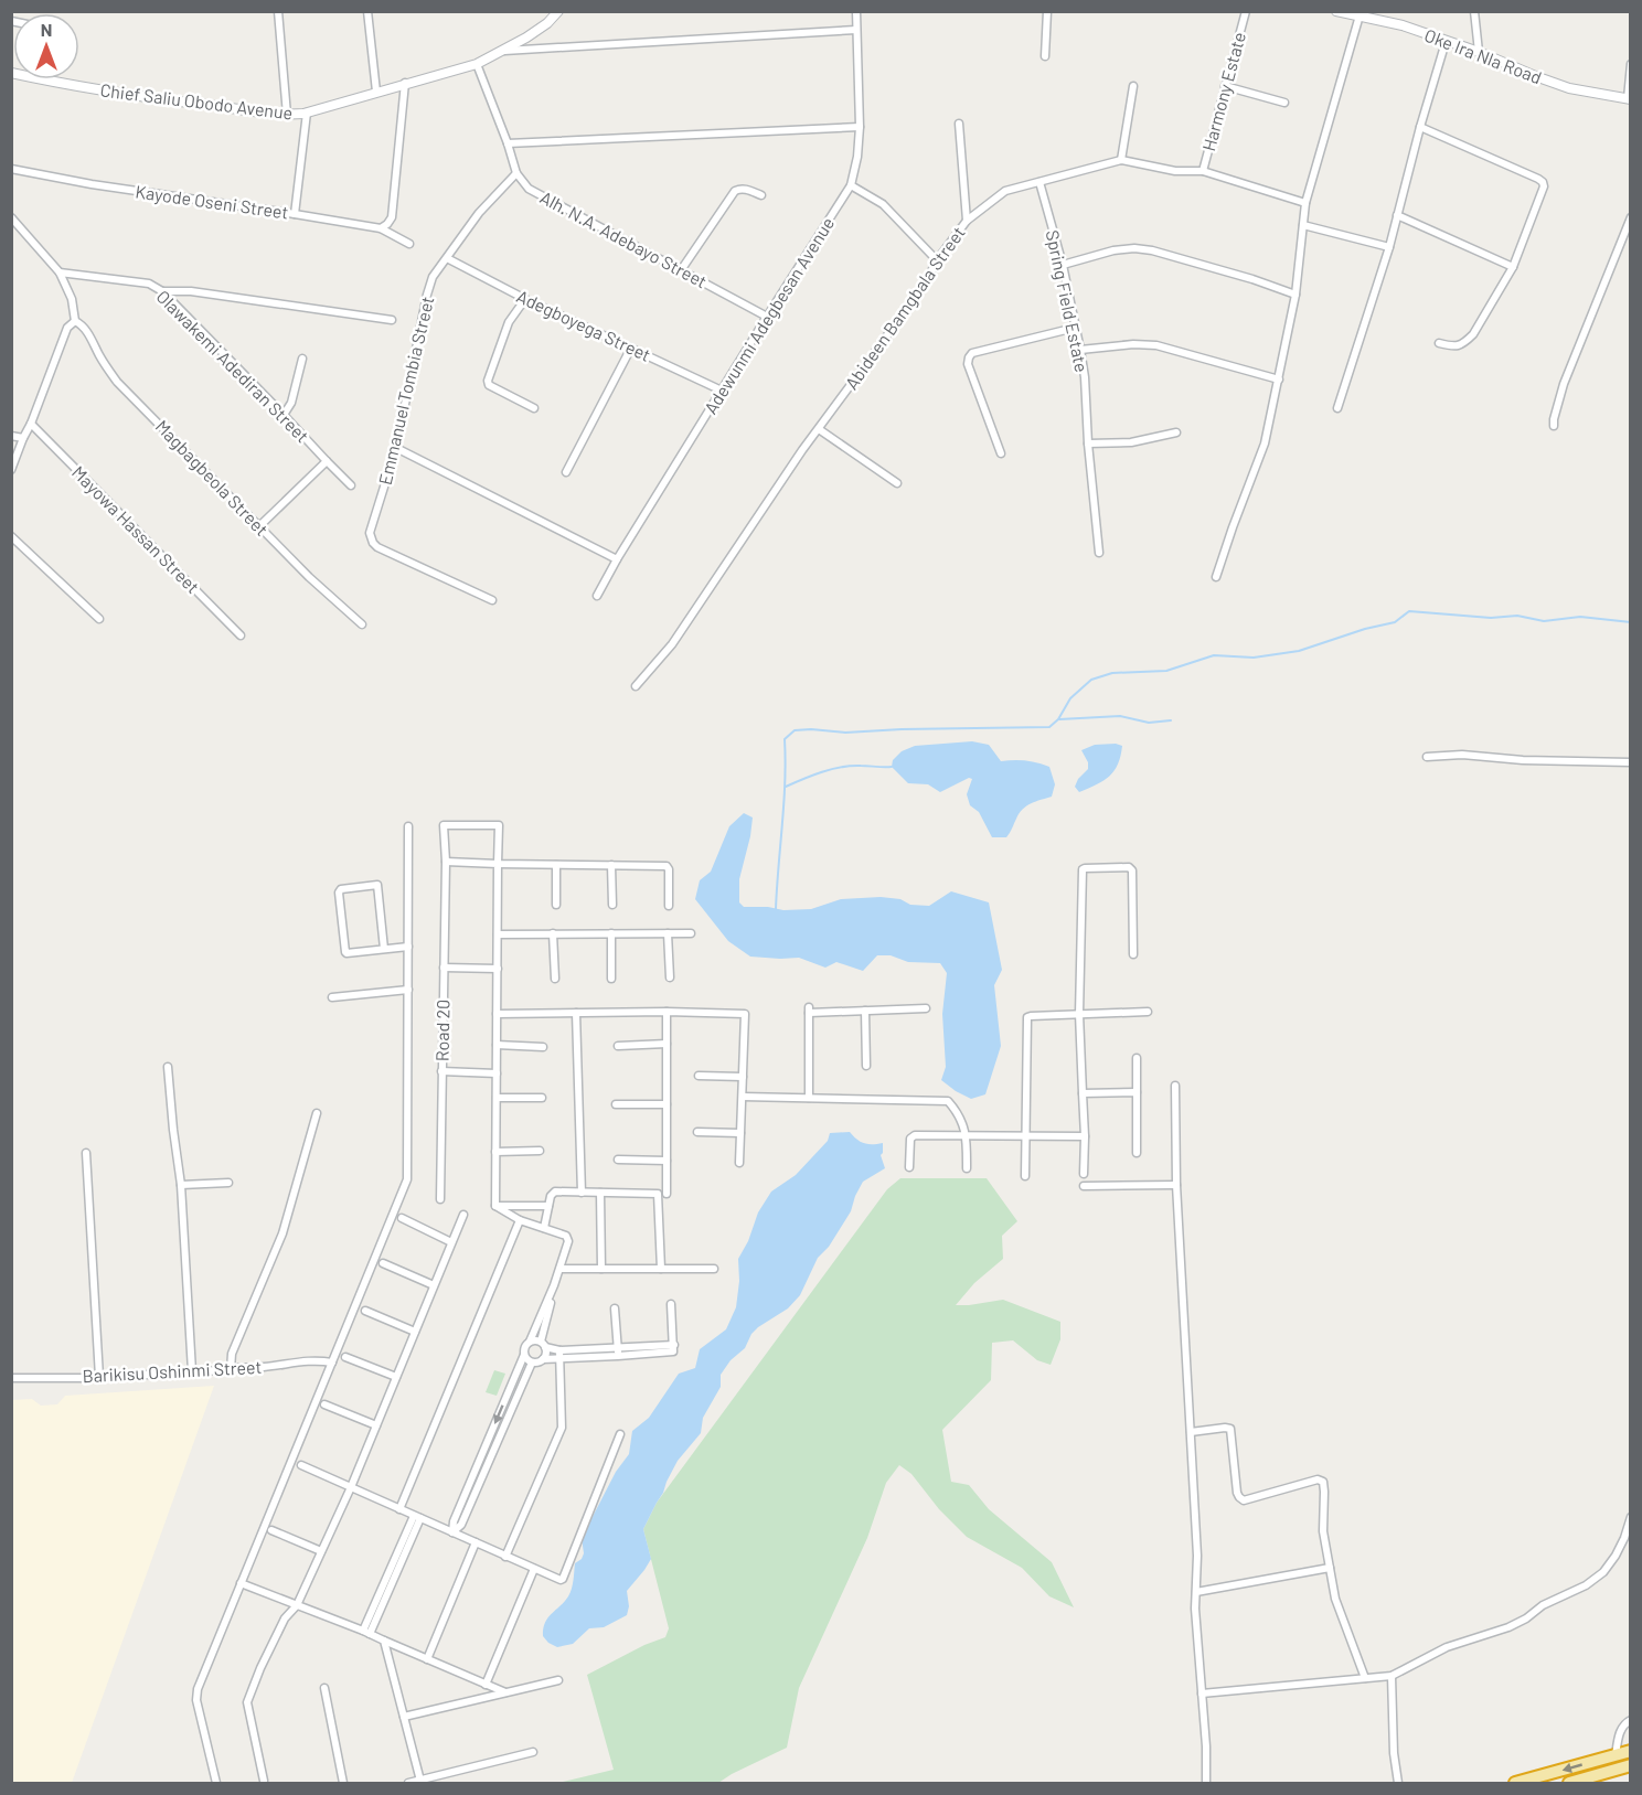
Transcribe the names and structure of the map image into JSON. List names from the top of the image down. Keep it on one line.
{"streets":{"street":["Oke Ira Nla Road","Harmony Estate","Chief Saliu Obodo Avenue","Kayode Oseni Street","Alh. N.A. Adebayo Street","Spring Field Estate","Abideen Bamgbala Street","Adewunmi Adegbesan Avenue","Adegboyega Street","Olawakemi Adediran Street","Emmanuel Tombia Street","Magbagbeola Street","Mayowa Hassan Street","Road 20","Barikisu Oshinmi Street"]},"crossings":[["Harmony Estate","Abideen Bamgbala Street"],["Alh. N.A. Adebayo Street","Adewunmi Adegbesan Avenue"],["Alh. N.A. Adebayo Street","Emmanuel Tombia Street"],["Spring Field Estate","Abideen Bamgbala Street"],["Adewunmi Adegbesan Avenue","Adegboyega Street"],["Adegboyega Street","Emmanuel Tombia Street"]],"north":"top"}
